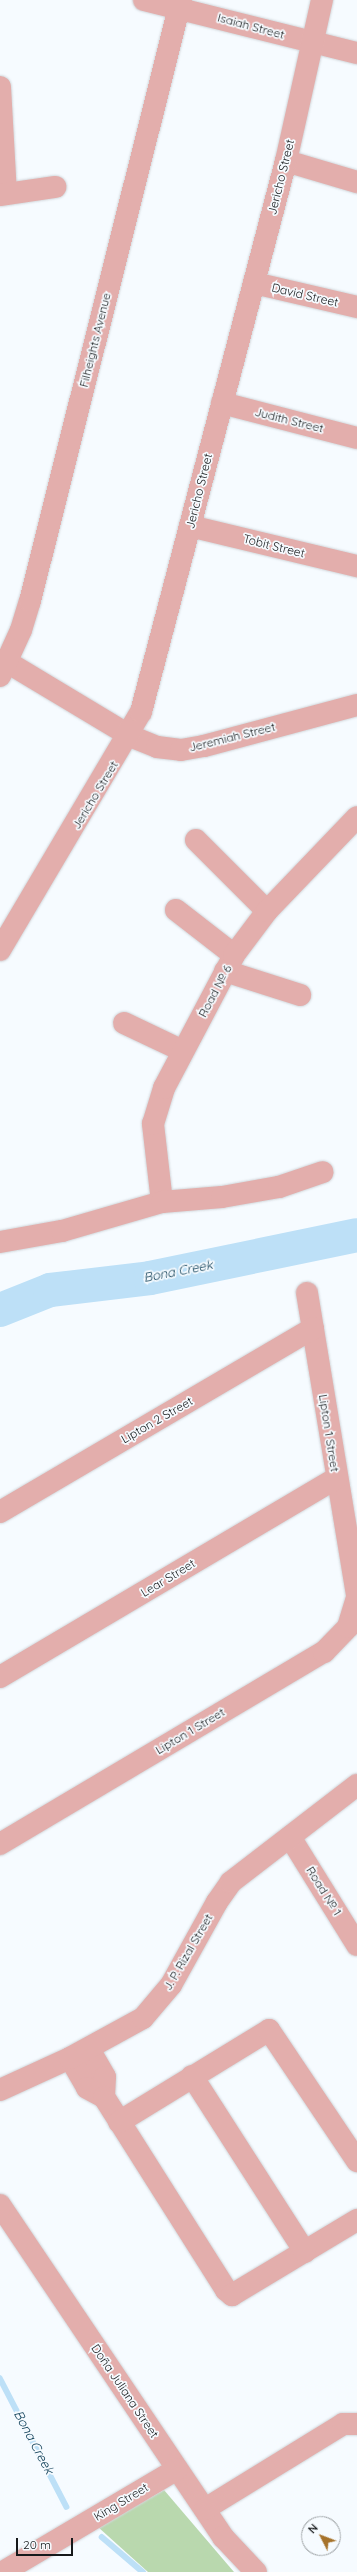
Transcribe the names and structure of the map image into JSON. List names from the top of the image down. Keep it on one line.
{"streets":{"street":["Isaiah Street","Jericho Street","David Street","Filheights Avenue","Judith Street","Tobit Street","Jeremiah Street","Road № 6","Lipton 2 Street","Lipton 1 Street","Lear Street","Road № 1","J. P. Rizal Street","Doña Juliana Street","King Street"]},"crossings":[["Isaiah Street","Jericho Street"],["Isaiah Street","Filheights Avenue"],["Jericho Street","David Street"],["Jericho Street","Judith Street"],["Jericho Street","Tobit Street"],["Jericho Street","Jeremiah Street"],["Filheights Avenue","Jeremiah Street"],["Lipton 2 Street","Lipton 1 Street"],["Lipton 1 Street","Lear Street"],["Road № 1","J. P. Rizal Street"],["Doña Juliana Street","King Street"]],"water":["Bona Creek"],"scale_bar":"20 m","north":"top left"}
